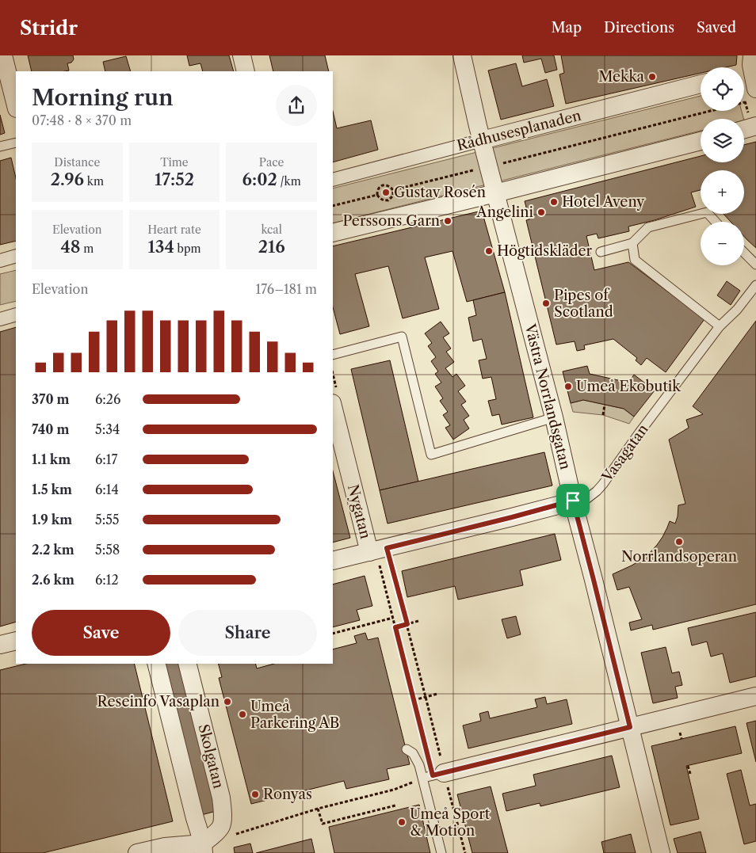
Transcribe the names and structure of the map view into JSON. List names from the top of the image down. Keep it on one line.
{"streets":{"street":["Rådhusesplanaden","Västra Norrlandsgatan","Vasagatan","Nygatan","Skolgatan"]},"crossings":[["Rådhusesplanaden","Västra Norrlandsgatan"],["Västra Norrlandsgatan","Vasagatan"],["Vasagatan","Nygatan"]],"places":["Mekka","Gustav Rosén","Hotel Aveny","Angelini","Perssons Garn","Högtidskläder","Pipes of Scotland","Umeå Ekobutik","Norrlandsoperan","Reseinfo Vasaplan","Umeå Parkering AB","Ronyas","Umeå Sport & Motion"],"page":{"header":"Stridr","nav":["Map","Directions","Saved"],"map_buttons":["+","−"],"heading":["Morning run","07:48 · 8 × 370 m"],"stats":[["Distance","2.96 km"],["Time","17:52"],["Pace","6:02 /km"],["Elevation","48 m"],["Heart rate","134 bpm"],["kcal","216"]],"chart":["Elevation","176–181 m"],"list":[{"name":"370 m","note":"6:26"},{"name":"740 m","note":"5:34"},{"name":"1.1 km","note":"6:17"},{"name":"1.5 km","note":"6:14"},{"name":"1.9 km","note":"5:55"},{"name":"2.2 km","note":"5:58"},{"name":"2.6 km","note":"6:12"}],"buttons":["Save","Share"]}}
